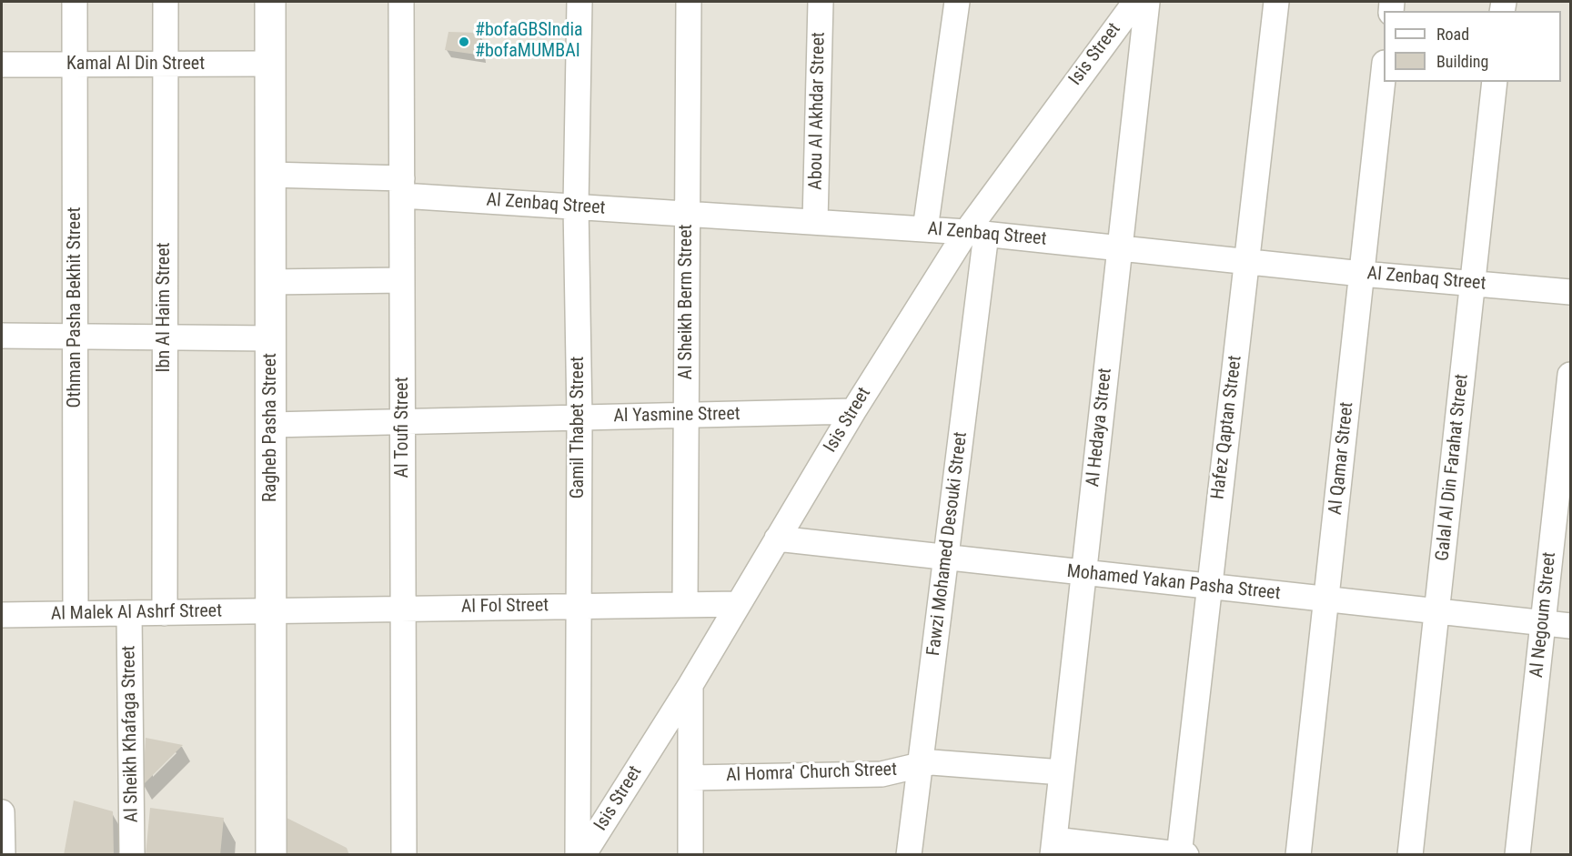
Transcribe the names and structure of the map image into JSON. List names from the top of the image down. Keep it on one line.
{"streets":{"street":["Isis Street","Kamal Al Din Street","Abou Al Akhdar Street","Al Zenbaq Street","Al Sheikh Berm Street","Othman Pasha Bekhit Street","Ibn Al Haim Street","Al Yasmine Street","Ragheb Pasha Street","Al Toufi Street","Gamil Thabet Street","Al Hedaya Street","Hafez Qaptan Street","Al Qamar Street","Galal Al Din Farahat Street","Fawzi Mohamed Desouki Street","Mohamed Yakan Pasha Street","Al Fol Street","Al Malek Al Ashrf Street","Al Negoum Street","Al Sheikh Khafaga Street","Al Homra' Church Street"]},"crossings":[["Isis Street","Al Zenbaq Street"],["Isis Street","Al Yasmine Street"],["Isis Street","Fawzi Mohamed Desouki Street"],["Isis Street","Mohamed Yakan Pasha Street"],["Isis Street","Al Fol Street"],["Kamal Al Din Street","Othman Pasha Bekhit Street"],["Kamal Al Din Street","Ibn Al Haim Street"],["Kamal Al Din Street","Ragheb Pasha Street"],["Abou Al Akhdar Street","Al Zenbaq Street"],["Al Zenbaq Street","Al Sheikh Berm Street"],["Al Zenbaq Street","Ragheb Pasha Street"],["Al Zenbaq Street","Al Toufi Street"],["Al Zenbaq Street","Gamil Thabet Street"],["Al Zenbaq Street","Al Hedaya Street"],["Al Zenbaq Street","Hafez Qaptan Street"],["Al Zenbaq Street","Al Qamar Street"],["Al Zenbaq Street","Galal Al Din Farahat Street"],["Al Zenbaq Street","Fawzi Mohamed Desouki Street"],["Al Sheikh Berm Street","Al Yasmine Street"],["Al Sheikh Berm Street","Al Fol Street"],["Othman Pasha Bekhit Street","Al Malek Al Ashrf Street"],["Ibn Al Haim Street","Al Malek Al Ashrf Street"],["Al Yasmine Street","Ragheb Pasha Street"],["Al Yasmine Street","Al Toufi Street"],["Al Yasmine Street","Gamil Thabet Street"],["Ragheb Pasha Street","Al Fol Street"],["Ragheb Pasha Street","Al Malek Al Ashrf Street"],["Al Toufi Street","Al Fol Street"],["Gamil Thabet Street","Al Fol Street"],["Al Hedaya Street","Mohamed Yakan Pasha Street"],["Al Hedaya Street","Al Homra' Church Street"],["Hafez Qaptan Street","Mohamed Yakan Pasha Street"],["Al Qamar Street","Mohamed Yakan Pasha Street"],["Galal Al Din Farahat Street","Mohamed Yakan Pasha Street"],["Fawzi Mohamed Desouki Street","Mohamed Yakan Pasha Street"],["Fawzi Mohamed Desouki Street","Al Homra' Church Street"],["Mohamed Yakan Pasha Street","Al Negoum Street"],["Al Fol Street","Al Malek Al Ashrf Street"],["Al Malek Al Ashrf Street","Al Sheikh Khafaga Street"]],"places":["#bofaGBSIndia #bofaMUMBAI"],"legend":["Road","Building"]}
